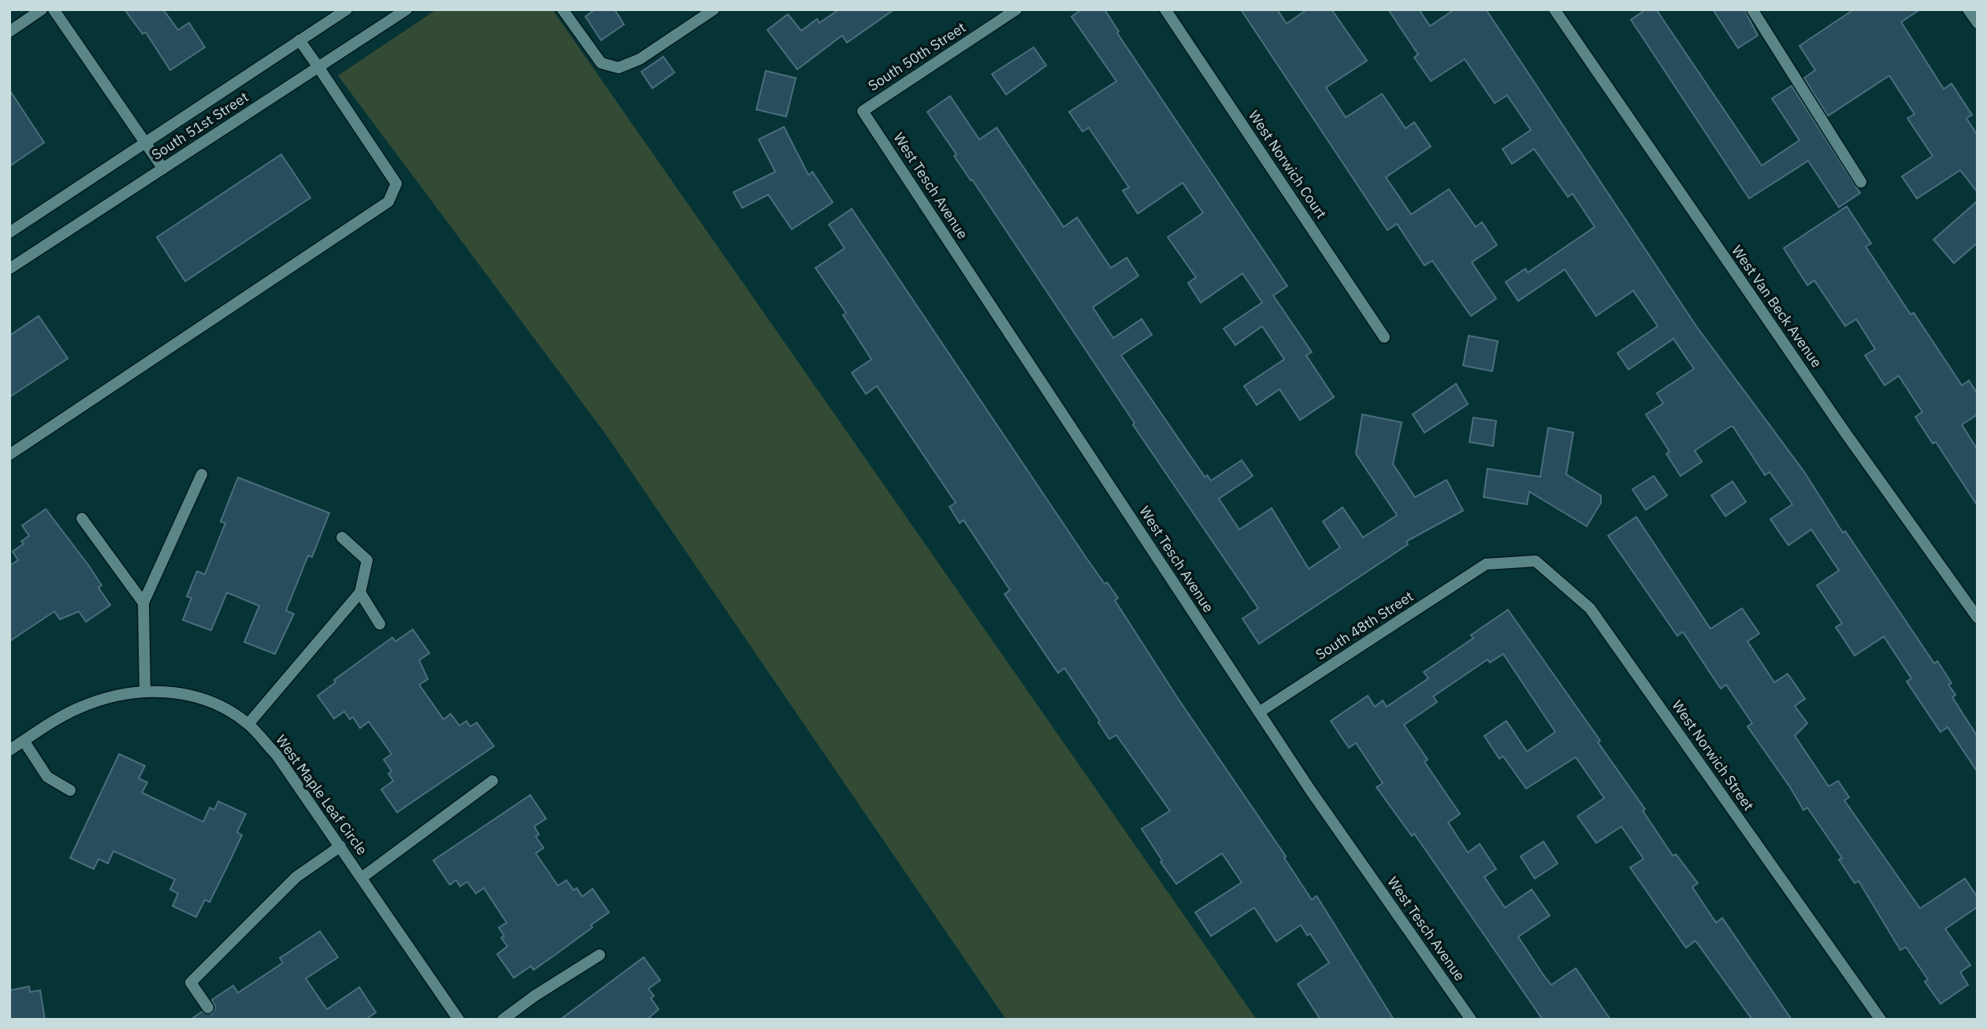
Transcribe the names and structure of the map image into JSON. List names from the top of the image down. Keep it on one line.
{"streets":{"street":["South 50th Street","South 51st Street","West Norwich Court","West Tesch Avenue","West Van Beck Avenue","South 48th Street","West Norwich Street","West Maple Leaf Circle"]},"crossings":[["South 50th Street","West Tesch Avenue"],["West Tesch Avenue","South 48th Street"],["South 48th Street","West Norwich Street"]]}
